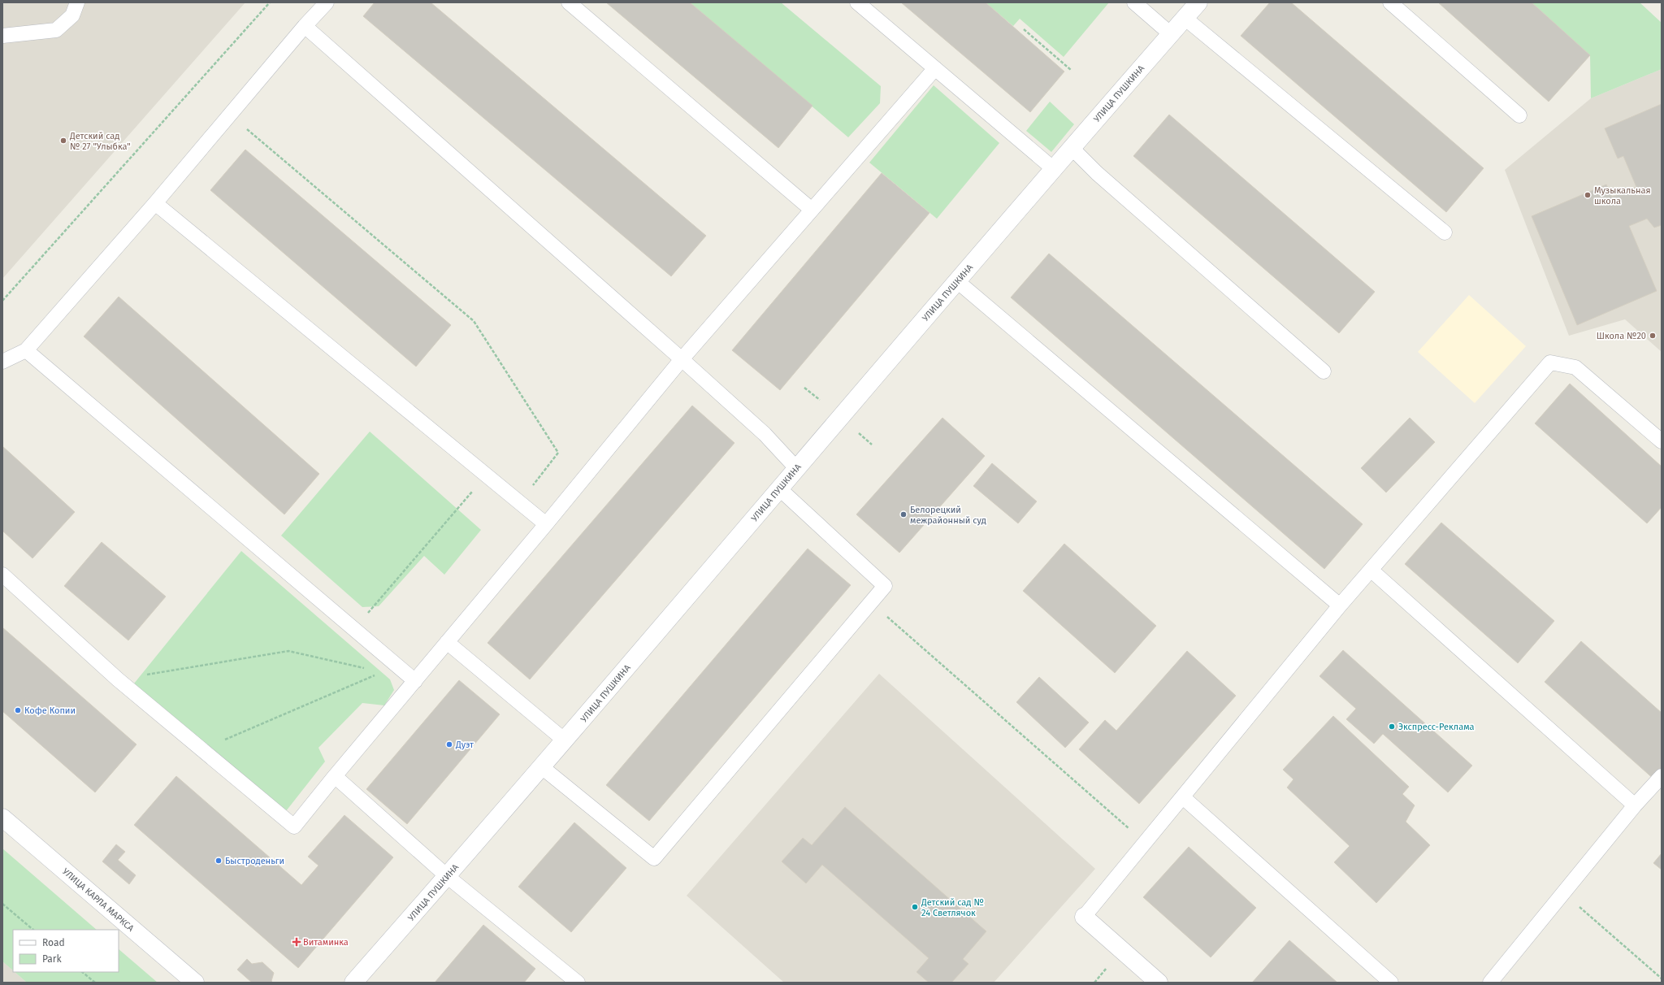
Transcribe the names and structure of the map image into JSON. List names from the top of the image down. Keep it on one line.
{"streets":{"main road":["УЛИЦА ПУШКИНА","УЛИЦА КАРЛА МАРКСА"]},"places":{"other":["Детский сад № 27 \"Улыбка\"","Музыкальная школа","Школа №20","Белорецкий межрайонный суд","Кофе Копии","Экспресс-Реклама","Дуэт","Быстроденьги","Детский сад № 24 Светлячок"],"health":["Витаминка"]},"legend":["Road","Park"]}
